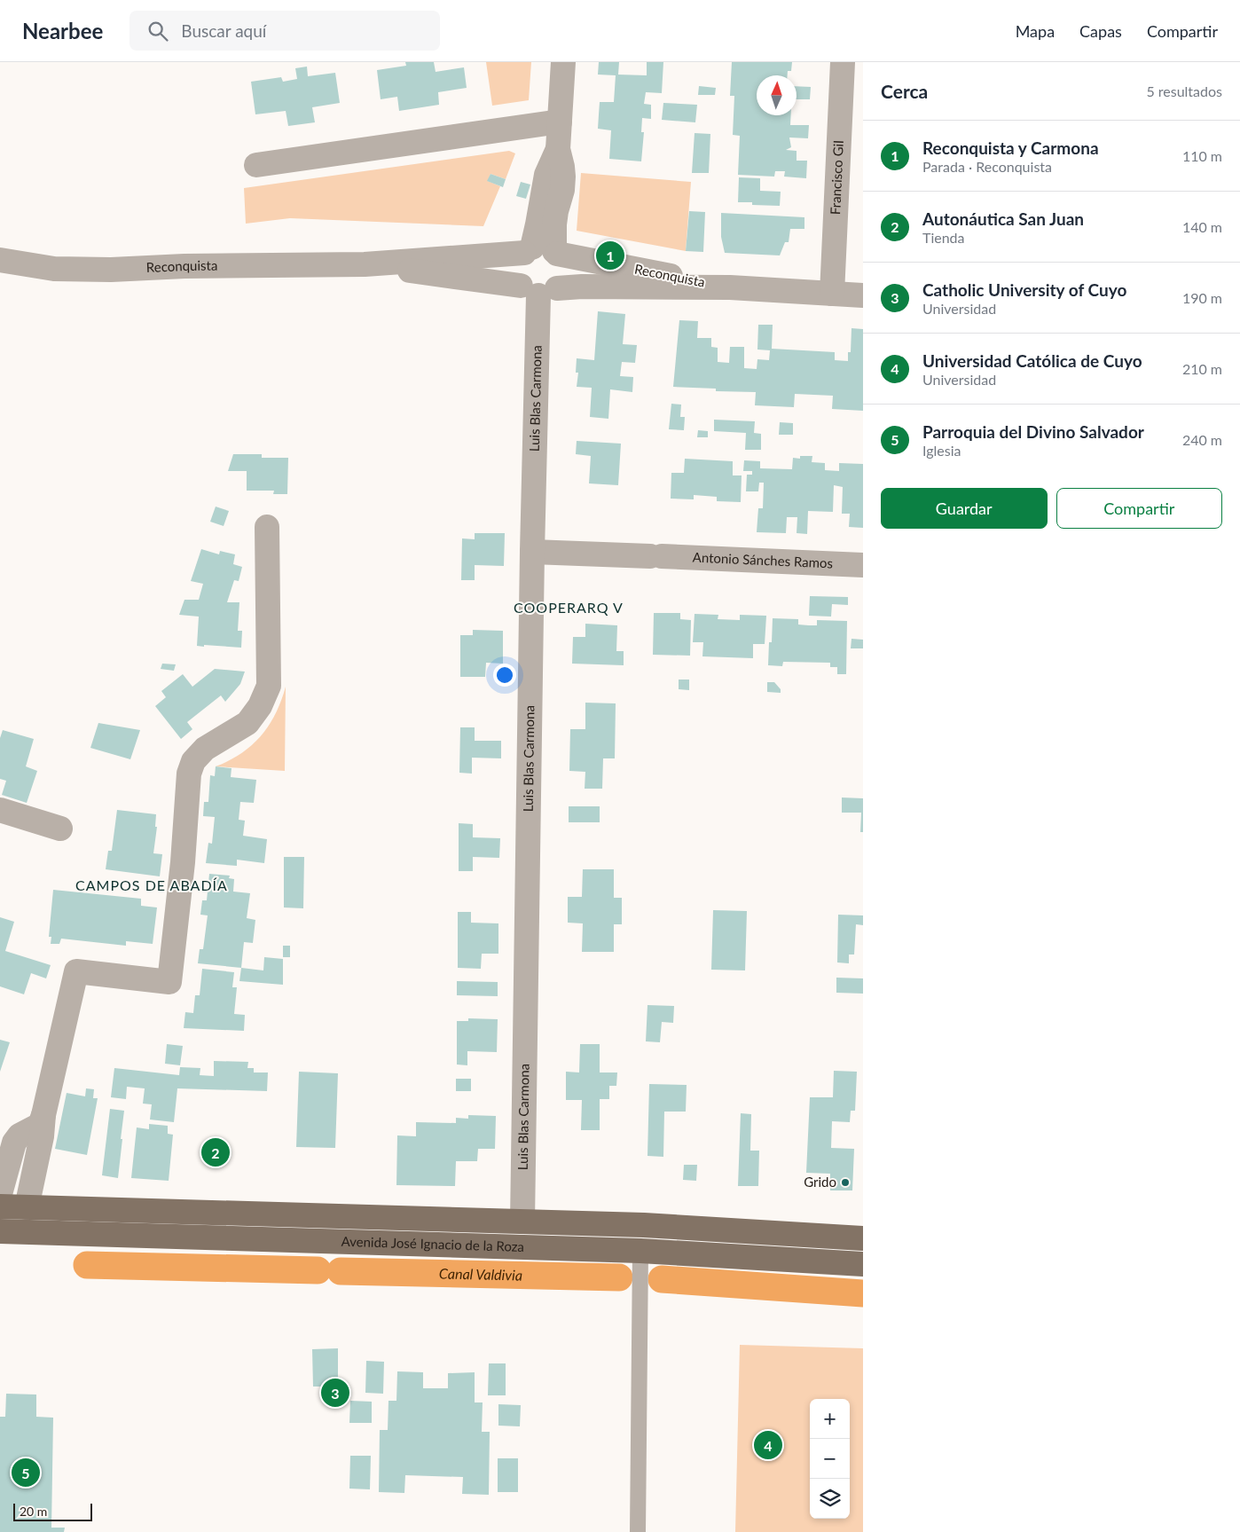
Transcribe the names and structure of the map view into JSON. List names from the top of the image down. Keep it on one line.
{"streets":{"main road":["Avenida José Ignacio de la Roza"],"street":["Francisco Gil","Reconquista","Luis Blas Carmona","Antonio Sánches Ramos"]},"crossings":[["Francisco Gil","Reconquista"],["Reconquista","Luis Blas Carmona"],["Luis Blas Carmona","Antonio Sánches Ramos"],["Luis Blas Carmona","Avenida José Ignacio de la Roza"]],"districts":["COOPERARQ V","CAMPOS DE ABADÍA"],"water":["Canal Valdivia"],"places":["Grido"],"scale_bar":"20 m","north":"top","page":{"header":"Nearbee","search":"Buscar aquí","nav":["Mapa","Capas","Compartir"],"heading":["Cerca","5 resultados"],"list":[{"mark":"1","name":"Reconquista y Carmona","note":"Parada · Reconquista","value":"110 m"},{"mark":"2","name":"Autonáutica San Juan","note":"Tienda","value":"140 m"},{"mark":"3","name":"Catholic University of Cuyo","note":"Universidad","value":"190 m"},{"mark":"4","name":"Universidad Católica de Cuyo","note":"Universidad","value":"210 m"},{"mark":"5","name":"Parroquia del Divino Salvador","note":"Iglesia","value":"240 m"}],"pins":["1","2","3","4","5"],"buttons":["Guardar","Compartir"],"map_buttons":["+","−"],"scale":"20 m"}}
